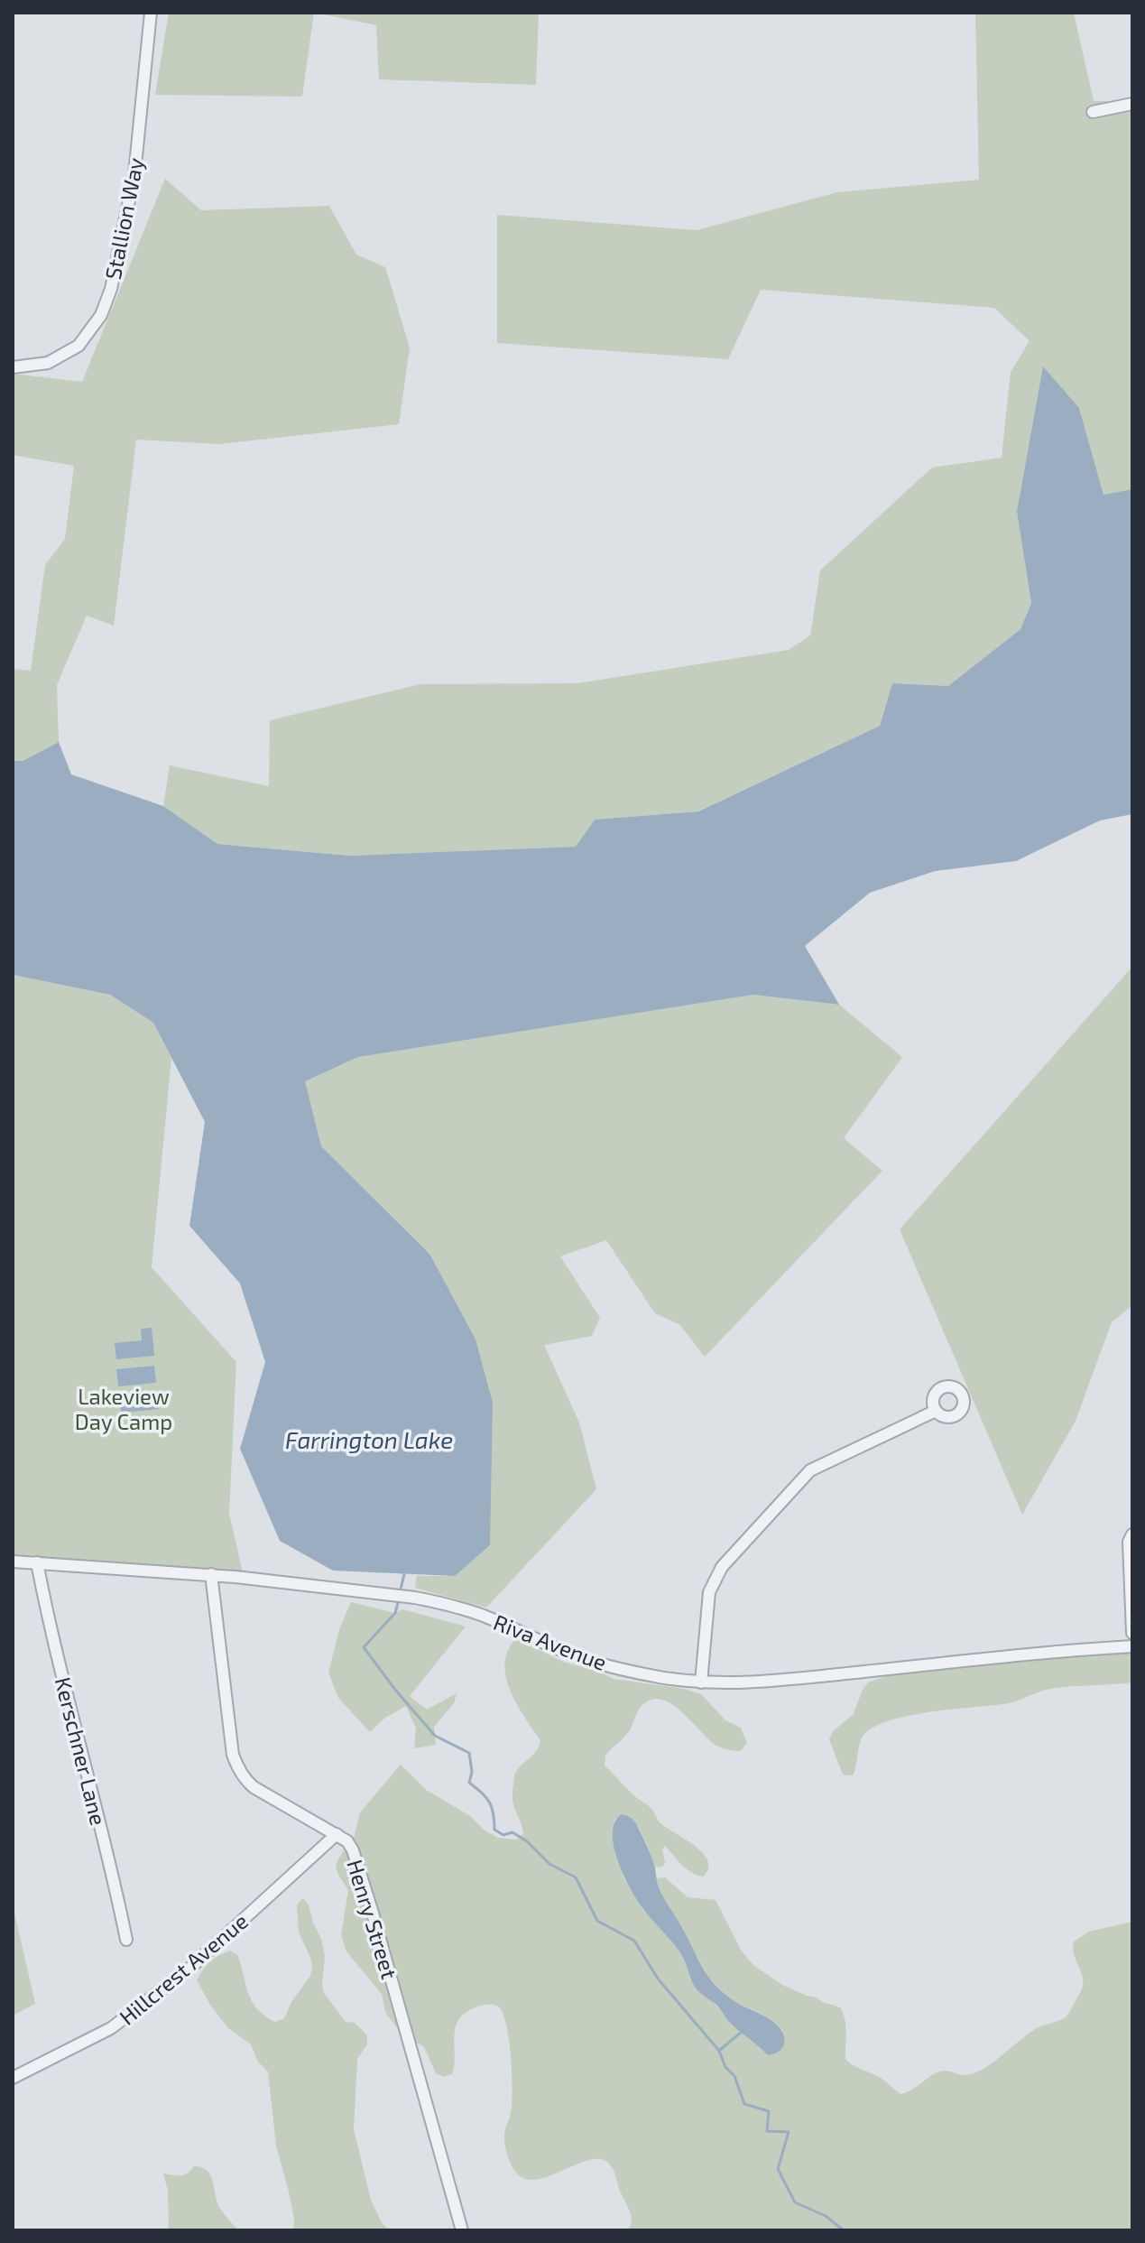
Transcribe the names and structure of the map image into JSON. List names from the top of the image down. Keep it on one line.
{"streets":{"street":["Stallion Way","Riva Avenue","Kerschner Lane","Henry Street","Hillcrest Avenue"]},"crossings":[["Riva Avenue","Kerschner Lane"],["Riva Avenue","Henry Street"],["Henry Street","Hillcrest Avenue"]],"water":["Farrington Lake"],"parks":["Lakeview Day Camp"]}
